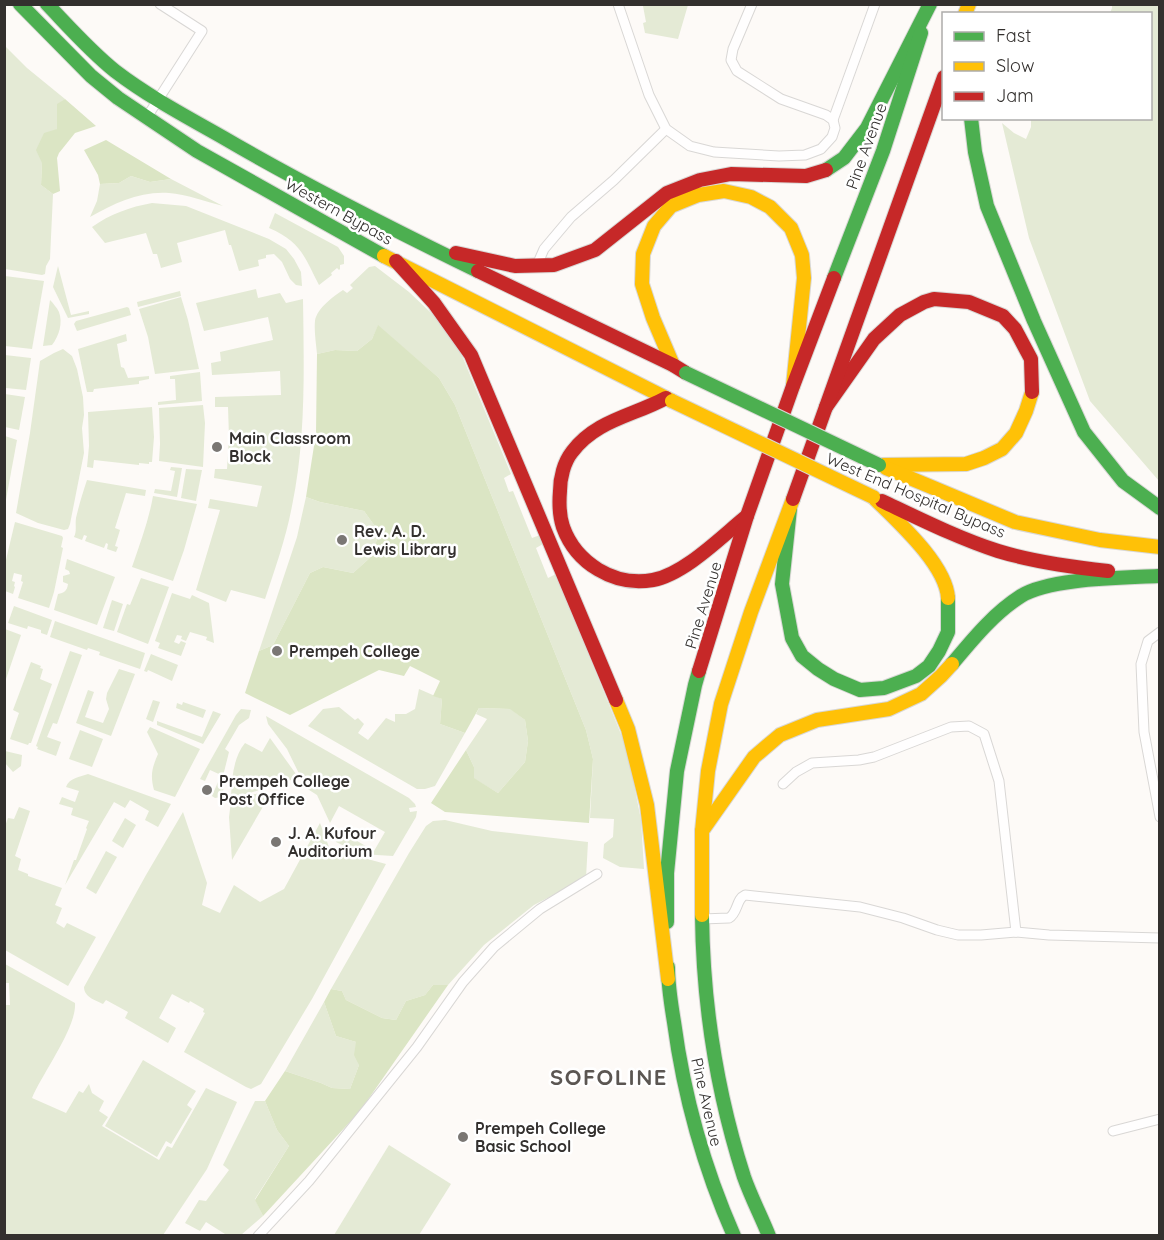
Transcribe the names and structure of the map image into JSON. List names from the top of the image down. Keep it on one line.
{"streets":{"main road":["Pine Avenue","Western Bypass","West End Hospital Bypass"]},"crossings":[["Western Bypass","West End Hospital Bypass"]],"districts":["SOFOLINE"],"places":["Main Classroom Block","Rev. A. D. Lewis Library","Prempeh College","Prempeh College Post Office","J. A. Kufour Auditorium","Prempeh College Basic School"],"legend":["Fast","Slow","Jam"]}
